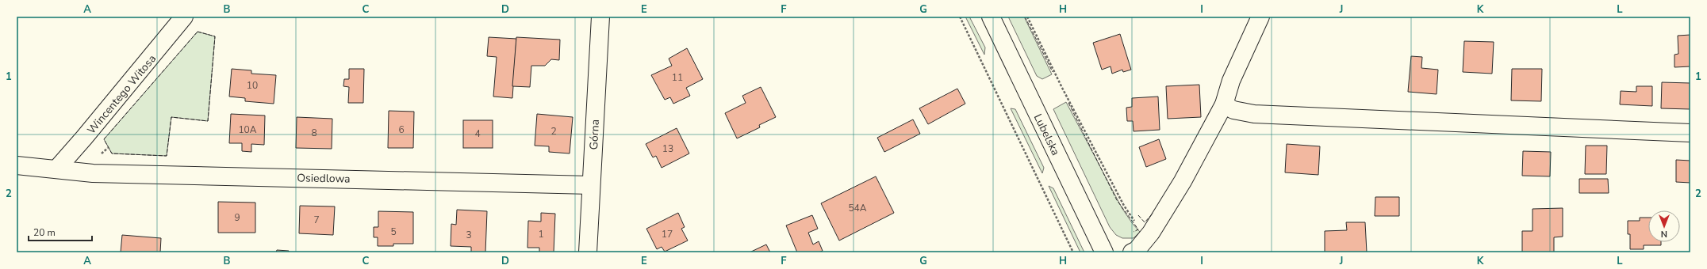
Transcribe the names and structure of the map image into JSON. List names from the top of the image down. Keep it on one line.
{"streets":{"street":["Wincentego Witosa","Górna","Lubelska","Osiedlowa"]},"crossings":[["Wincentego Witosa","Osiedlowa"],["Górna","Osiedlowa"]],"house_numbers":["11","10","10A","6","2","8","4","13","54A","9","7","5","1","17","3"],"scale_bar":"20 m","north":"bottom","grid":{"columns":["A","B","C","D","E","F","G","H","I","J","K","L"],"rows":["1","2"]}}
